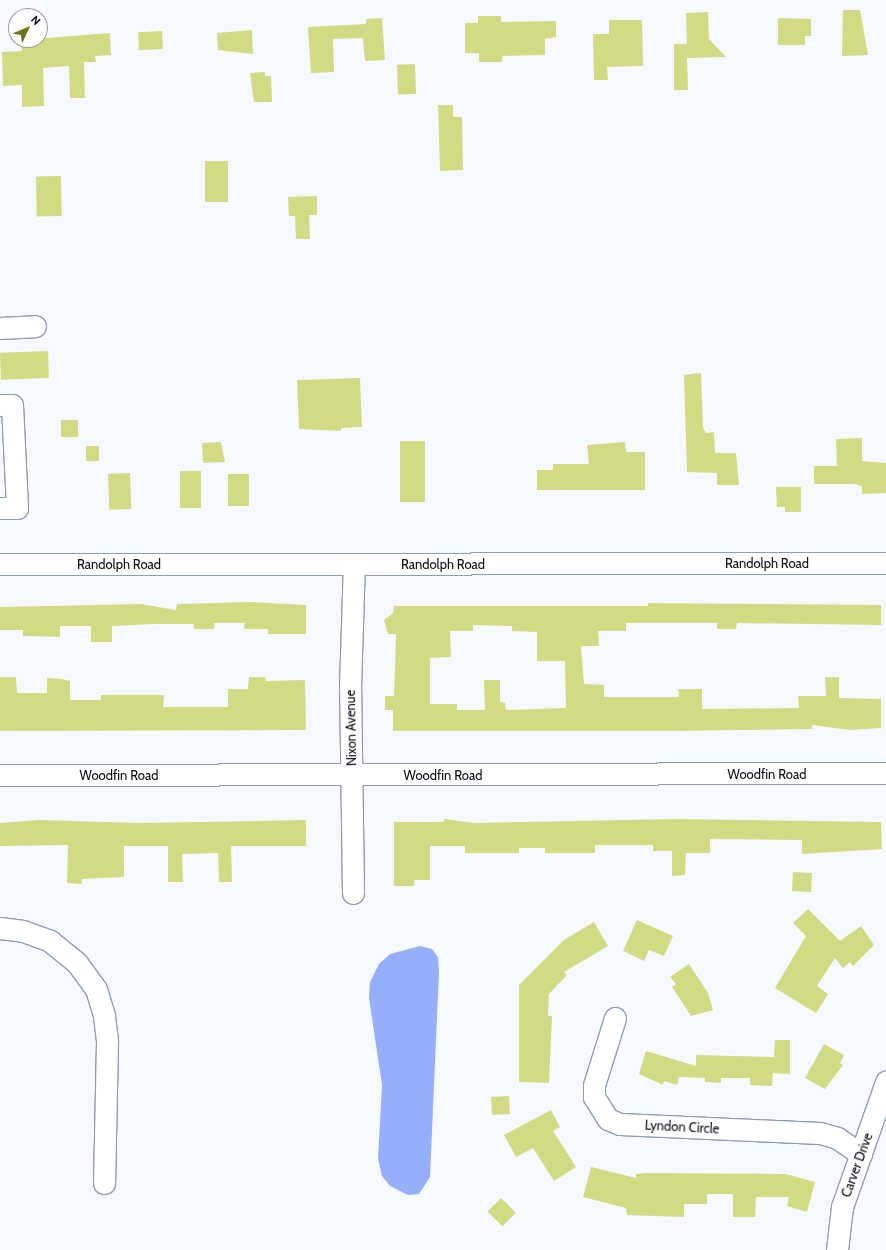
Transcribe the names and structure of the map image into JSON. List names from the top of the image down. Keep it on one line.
{"streets":{"street":["Randolph Road","Nixon Avenue","Woodfin Road","Lyndon Circle","Carver Drive"]},"crossings":[["Randolph Road","Nixon Avenue"],["Nixon Avenue","Woodfin Road"],["Lyndon Circle","Carver Drive"]],"north":"top right"}
